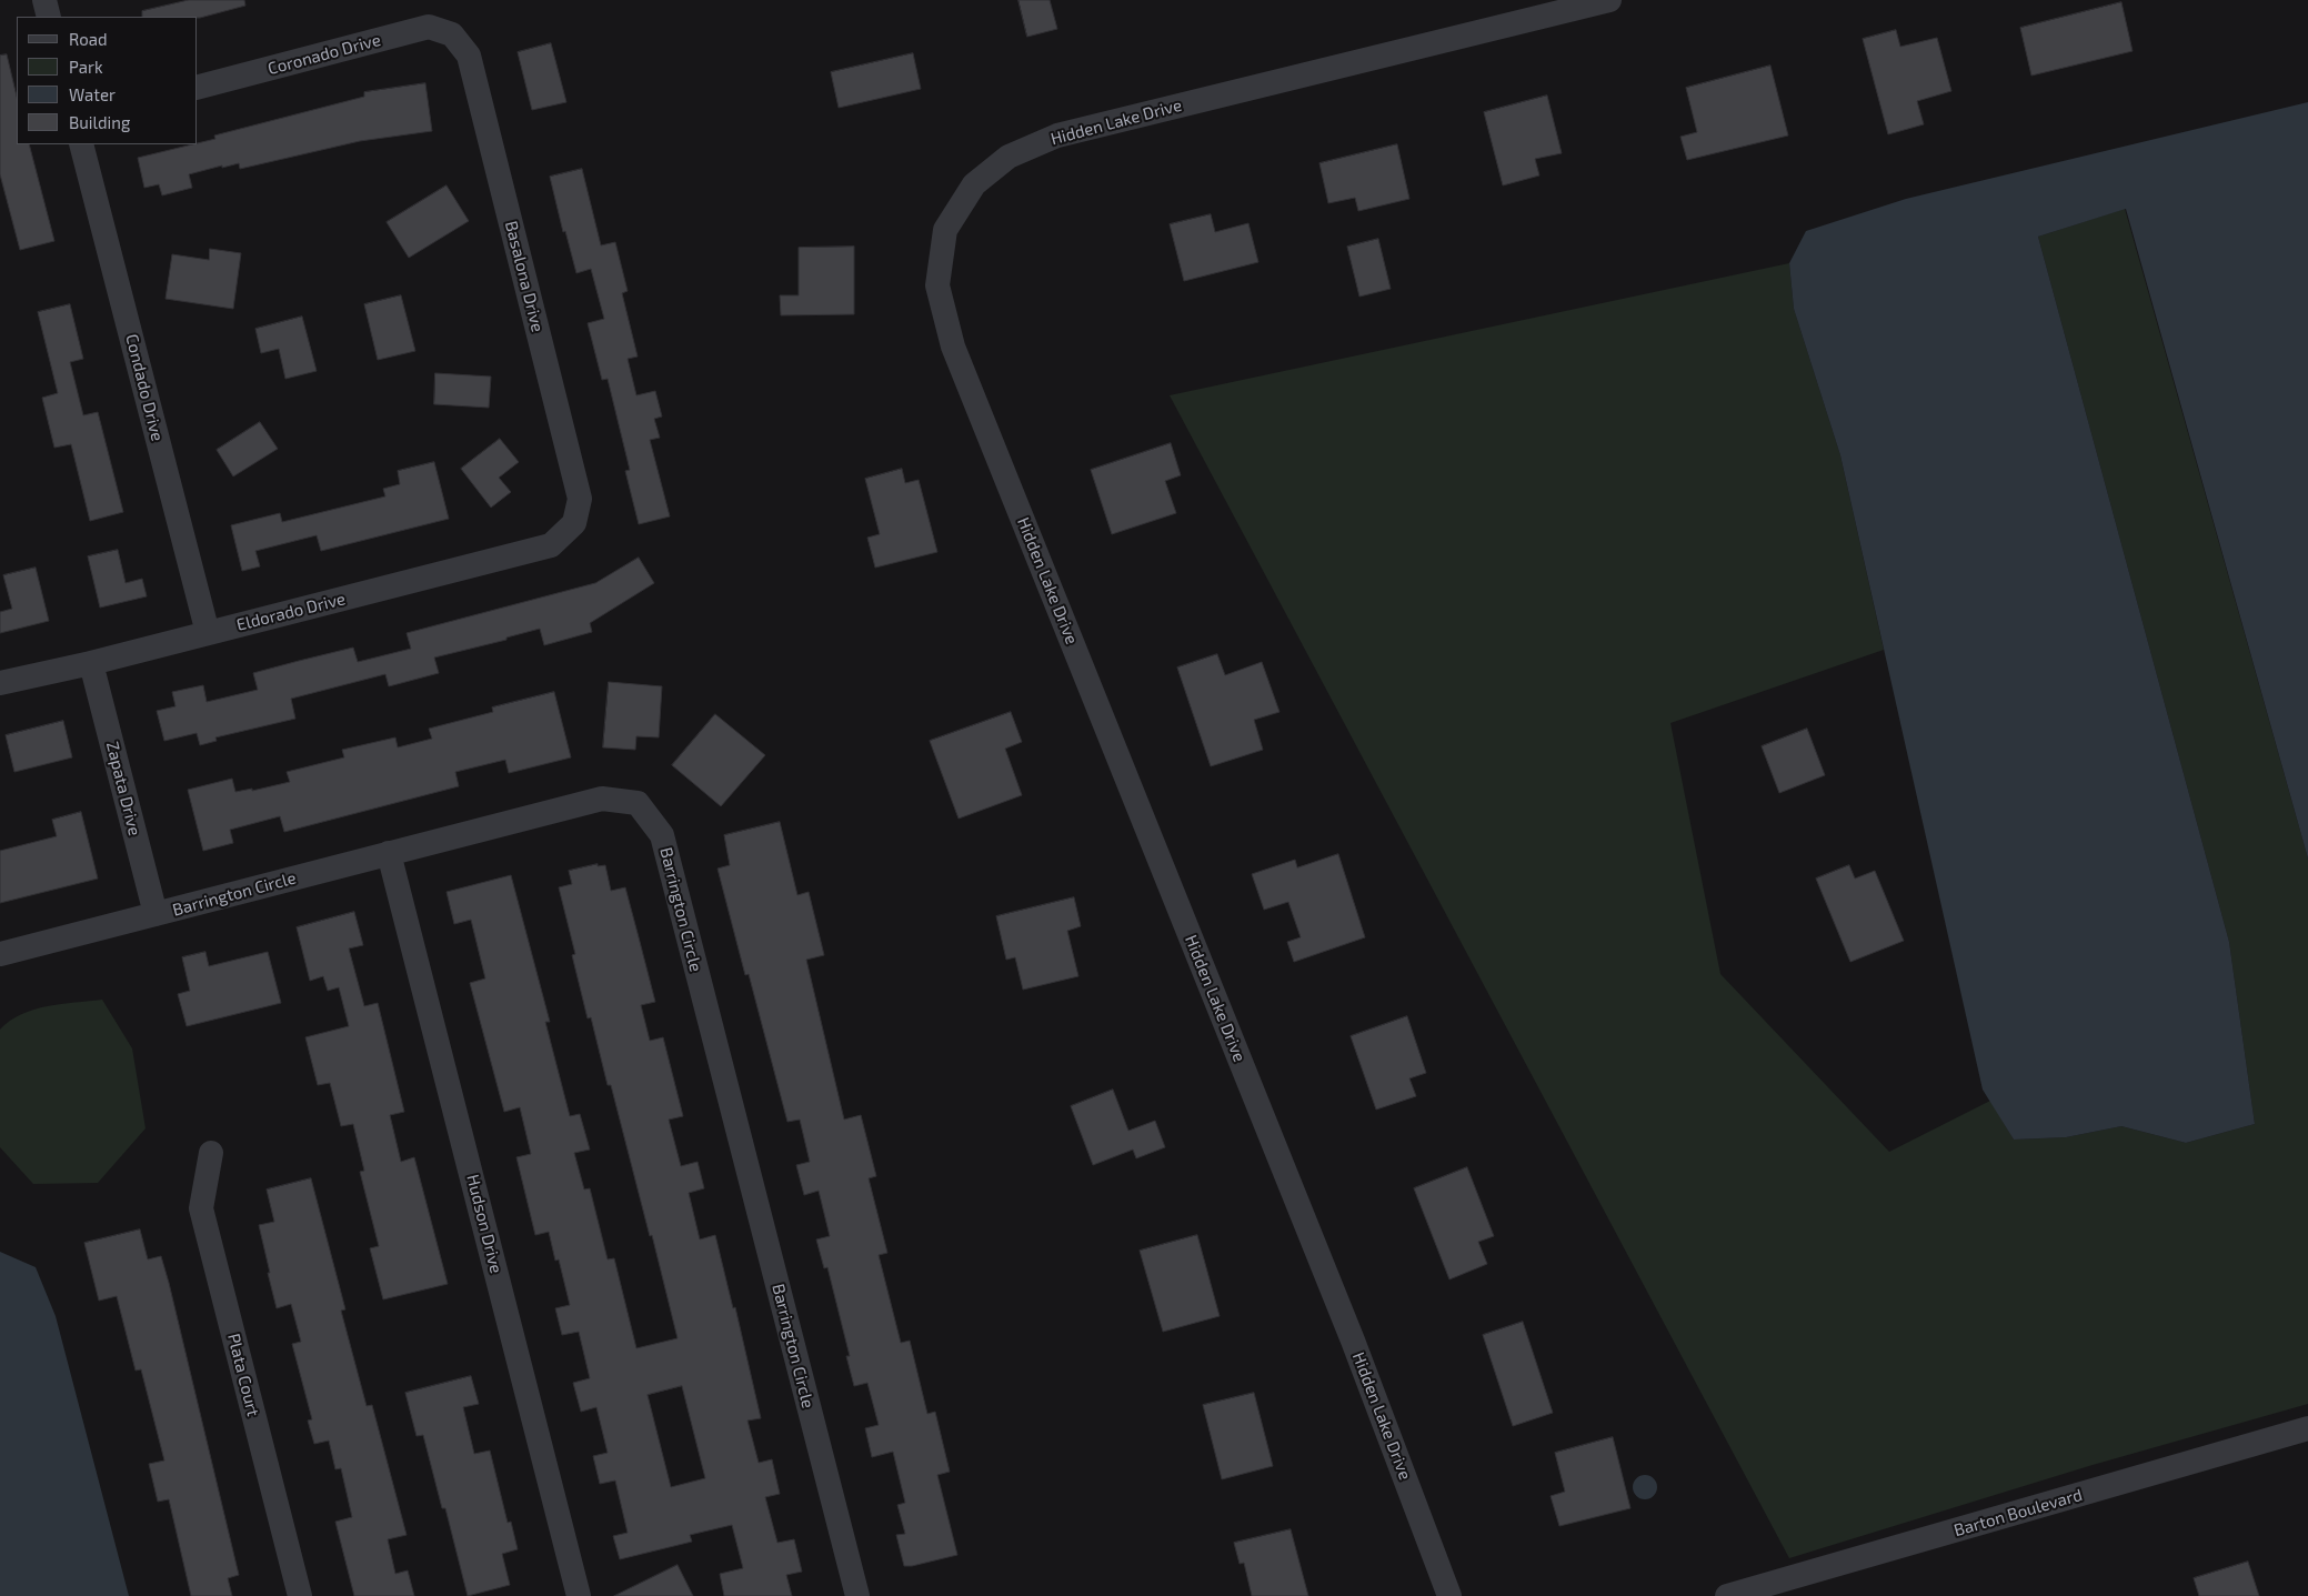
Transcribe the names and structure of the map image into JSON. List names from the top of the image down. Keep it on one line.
{"streets":{"street":["Coronado Drive","Hidden Lake Drive","Basalona Drive","Condado Drive","Eldorado Drive","Zapata Drive","Barrington Circle","Hudson Drive","Plata Court","Barton Boulevard"]},"crossings":[["Coronado Drive","Basalona Drive"],["Basalona Drive","Eldorado Drive"],["Condado Drive","Eldorado Drive"],["Eldorado Drive","Zapata Drive"],["Zapata Drive","Barrington Circle"],["Barrington Circle","Hudson Drive"]],"legend":["Road","Park","Water","Building"]}
